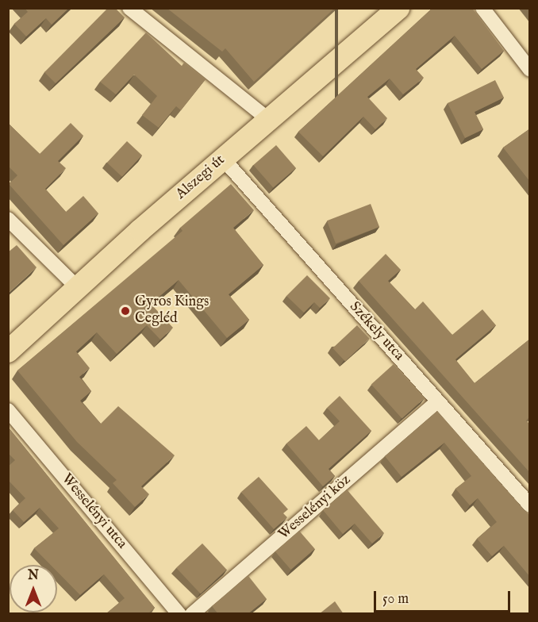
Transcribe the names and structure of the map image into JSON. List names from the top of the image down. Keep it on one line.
{"streets":{"main road":["Alszegi út"],"street":["Székely utca","Wesselényi köz","Wesselényi utca"]},"crossings":[["Alszegi út","Székely utca"],["Székely utca","Wesselényi köz"]],"places":["Gyros Kings Cegléd"],"scale_bar":"50 m","north":"top"}
